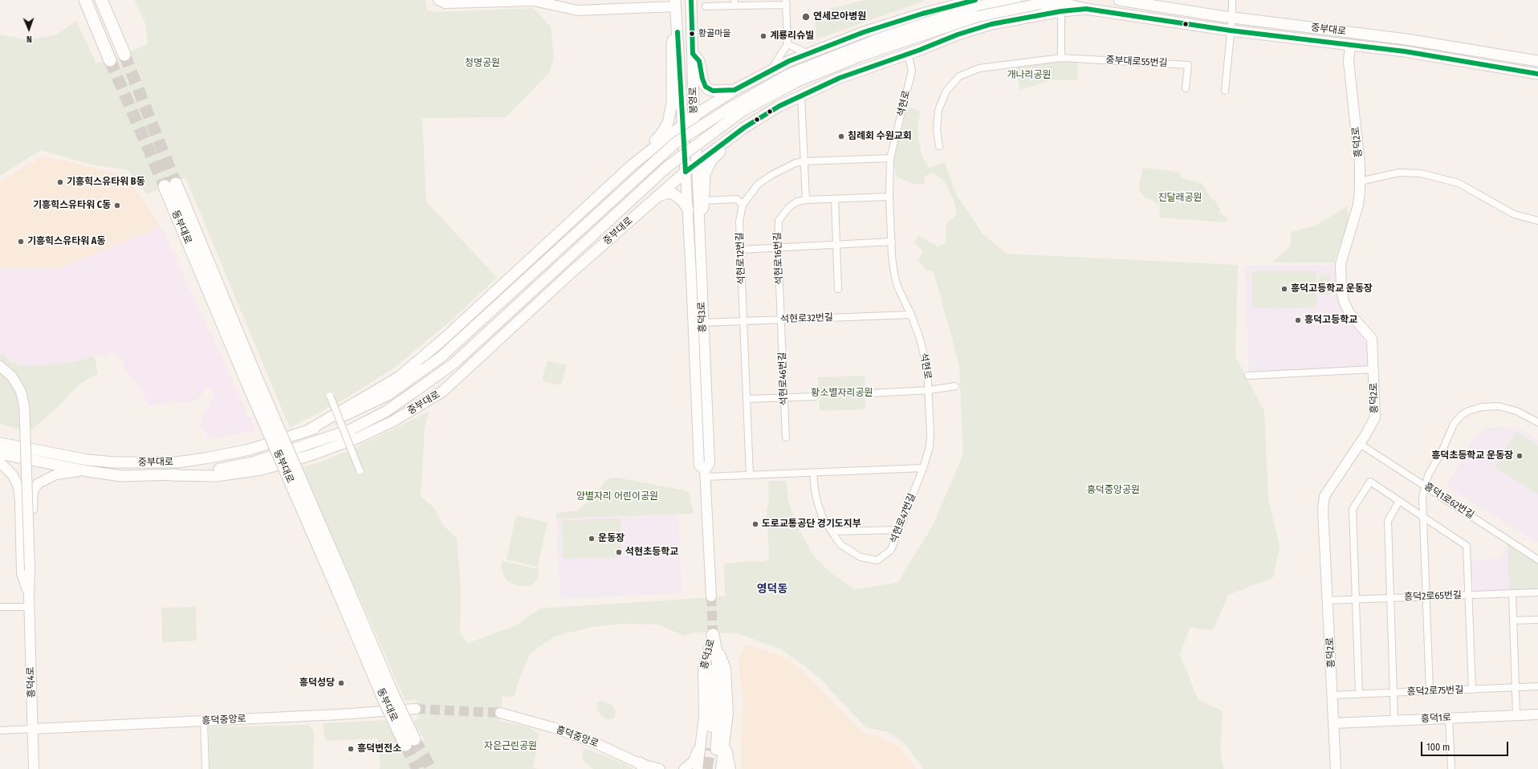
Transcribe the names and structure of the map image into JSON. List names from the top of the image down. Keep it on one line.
{"streets":{"highway":["동부대로"],"main road":["중부대로","봉영로"],"street":["중부대로55번길","석현로","흥덕2로","석현로12번길","석현로16번길","흥덕3로","석현로32번길","석현로46번길","흥덕1로62번길","석현로47번길","흥덕2로65번길","흥덕4로","흥덕2로75번길","흥덕1로","흥덕중앙로"]},"crossings":[["중부대로","봉영로"],["중부대로","석현로"],["중부대로","흥덕2로"],["중부대로","흥덕3로"],["봉영로","흥덕3로"],["석현로","석현로12번길"],["석현로","석현로16번길"],["석현로","석현로32번길"],["석현로","석현로47번길"],["흥덕2로","흥덕1로62번길"],["흥덕2로","흥덕2로65번길"],["흥덕2로","흥덕2로75번길"],["흥덕2로","흥덕1로"],["석현로12번길","석현로32번길"],["석현로16번길","석현로32번길"],["석현로16번길","석현로46번길"],["흥덕3로","석현로32번길"],["석현로32번길","석현로46번길"],["흥덕4로","흥덕중앙로"]],"districts":["영덕동"],"parks":["청명공원","개나리공원","진달래공원","황소별자리공원","흥덕중앙공원","양별자리 어린이공원","자은근린공원"],"places":["연세모아병원","황골마을","계룡리슈빌","침례회 수원교회","기흥힉스유타워 B동","기흥힉스유타워 C동","기흥힉스유타워 A동","흥덕고등학교 운동장","흥덕고등학교","흥덕초등학교 운동장","도로교통공단 경기도지부","운동장","석현초등학교","흥덕성당","흥덕변전소"],"scale_bar":"100 m","north":"bottom"}
